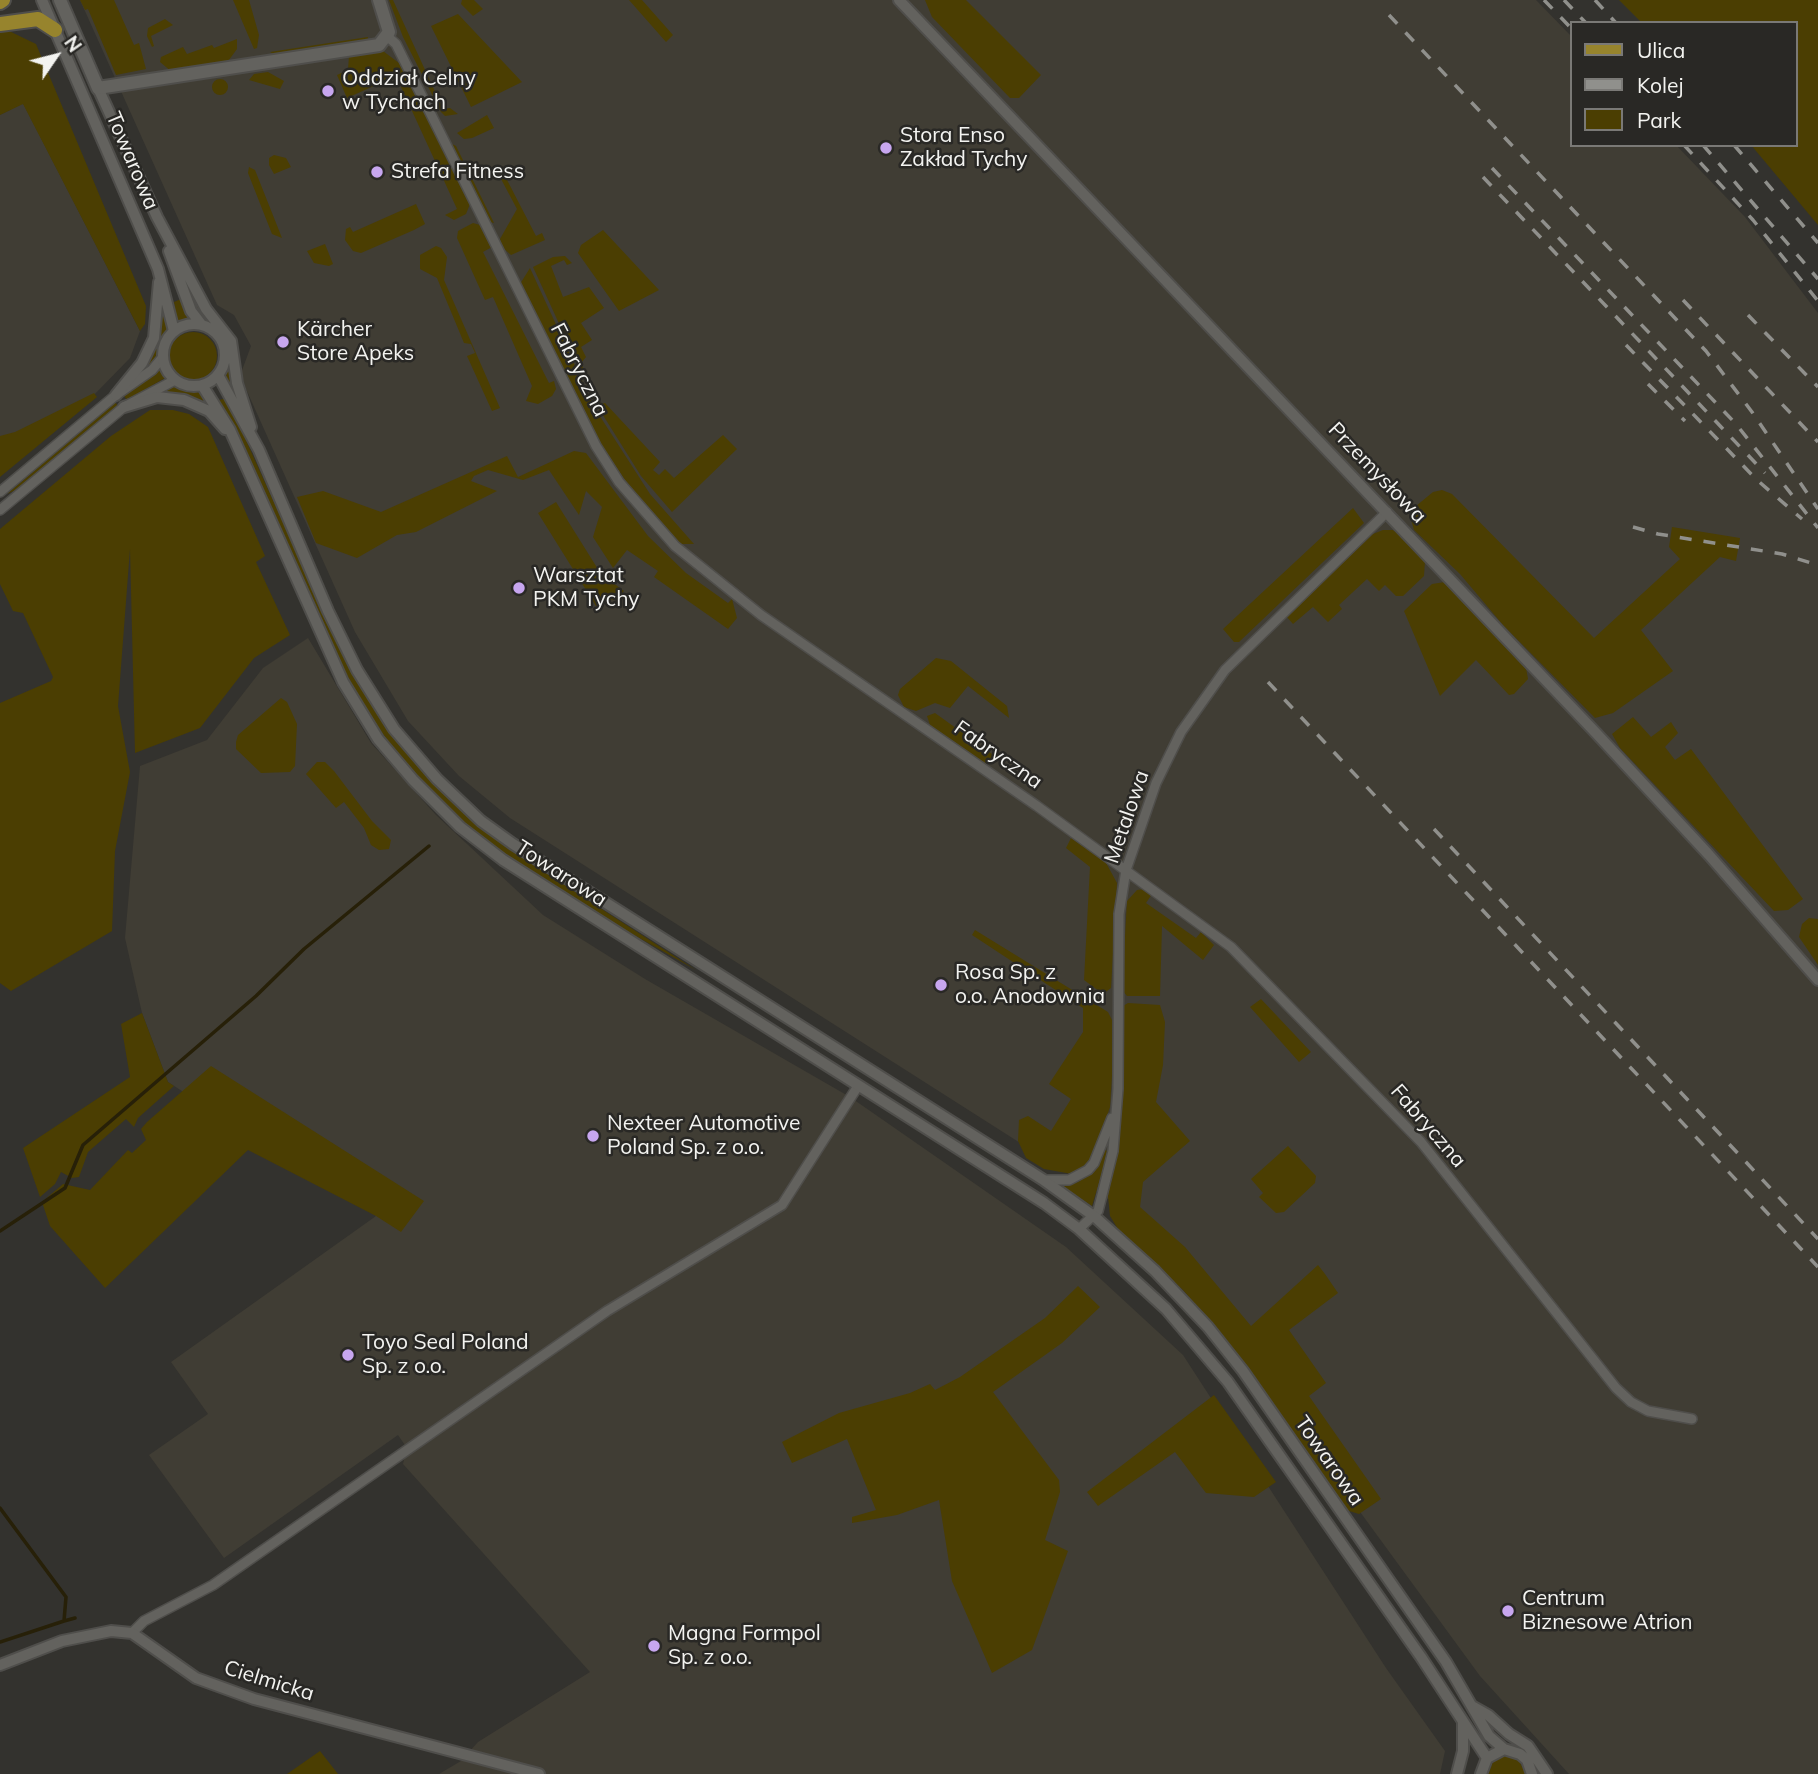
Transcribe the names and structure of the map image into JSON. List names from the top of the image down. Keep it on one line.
{"streets":{"main road":["Towarowa","Fabryczna"],"street":["Przemysłowa","Metalowa","Cielmicka"]},"crossings":[["Towarowa","Metalowa"],["Fabryczna","Metalowa"],["Przemysłowa","Metalowa"]],"places":["Oddział Celny w Tychach","Stora Enso Zakład Tychy","Strefa Fitness","Kärcher Store Apeks","Warsztat PKM Tychy","Rosa Sp. z o.o. Anodownia","Nexteer Automotive Poland Sp. z o.o.","Toyo Seal Poland Sp. z o.o.","Centrum Biznesowe Atrion","Magna Formpol Sp. z o.o."],"legend":["Ulica","Kolej","Park"],"north":"top right"}
